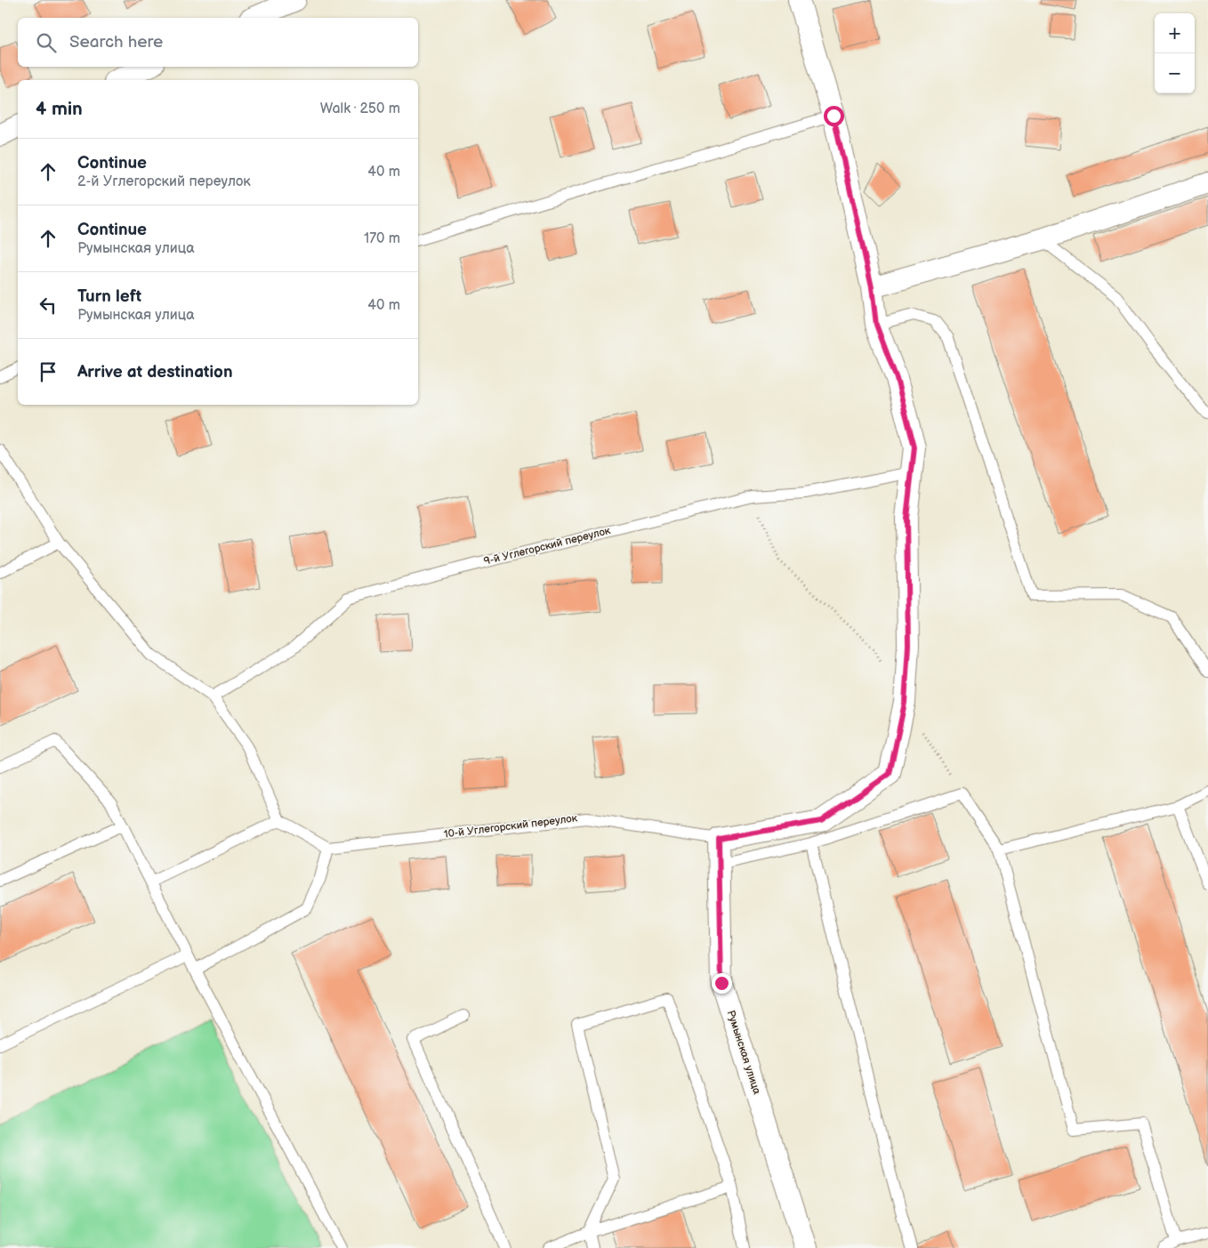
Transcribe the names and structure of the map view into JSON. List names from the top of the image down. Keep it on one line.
{"streets":{"street":["Румынская улица"],"lane":["9-й Углегорский переулок","10-й Углегорский переулок"]},"crossings":[["10-й Углегорский переулок","Румынская улица"]],"page":{"map_buttons":["+","−"],"search":"Search here","heading":["4 min","Walk · 250 m"],"list":[["Continue","2-й Углегорский переулок","40 m"],["Continue","Румынская улица","170 m"],["Turn left","Румынская улица","40 m"],"Arrive at destination"]}}
